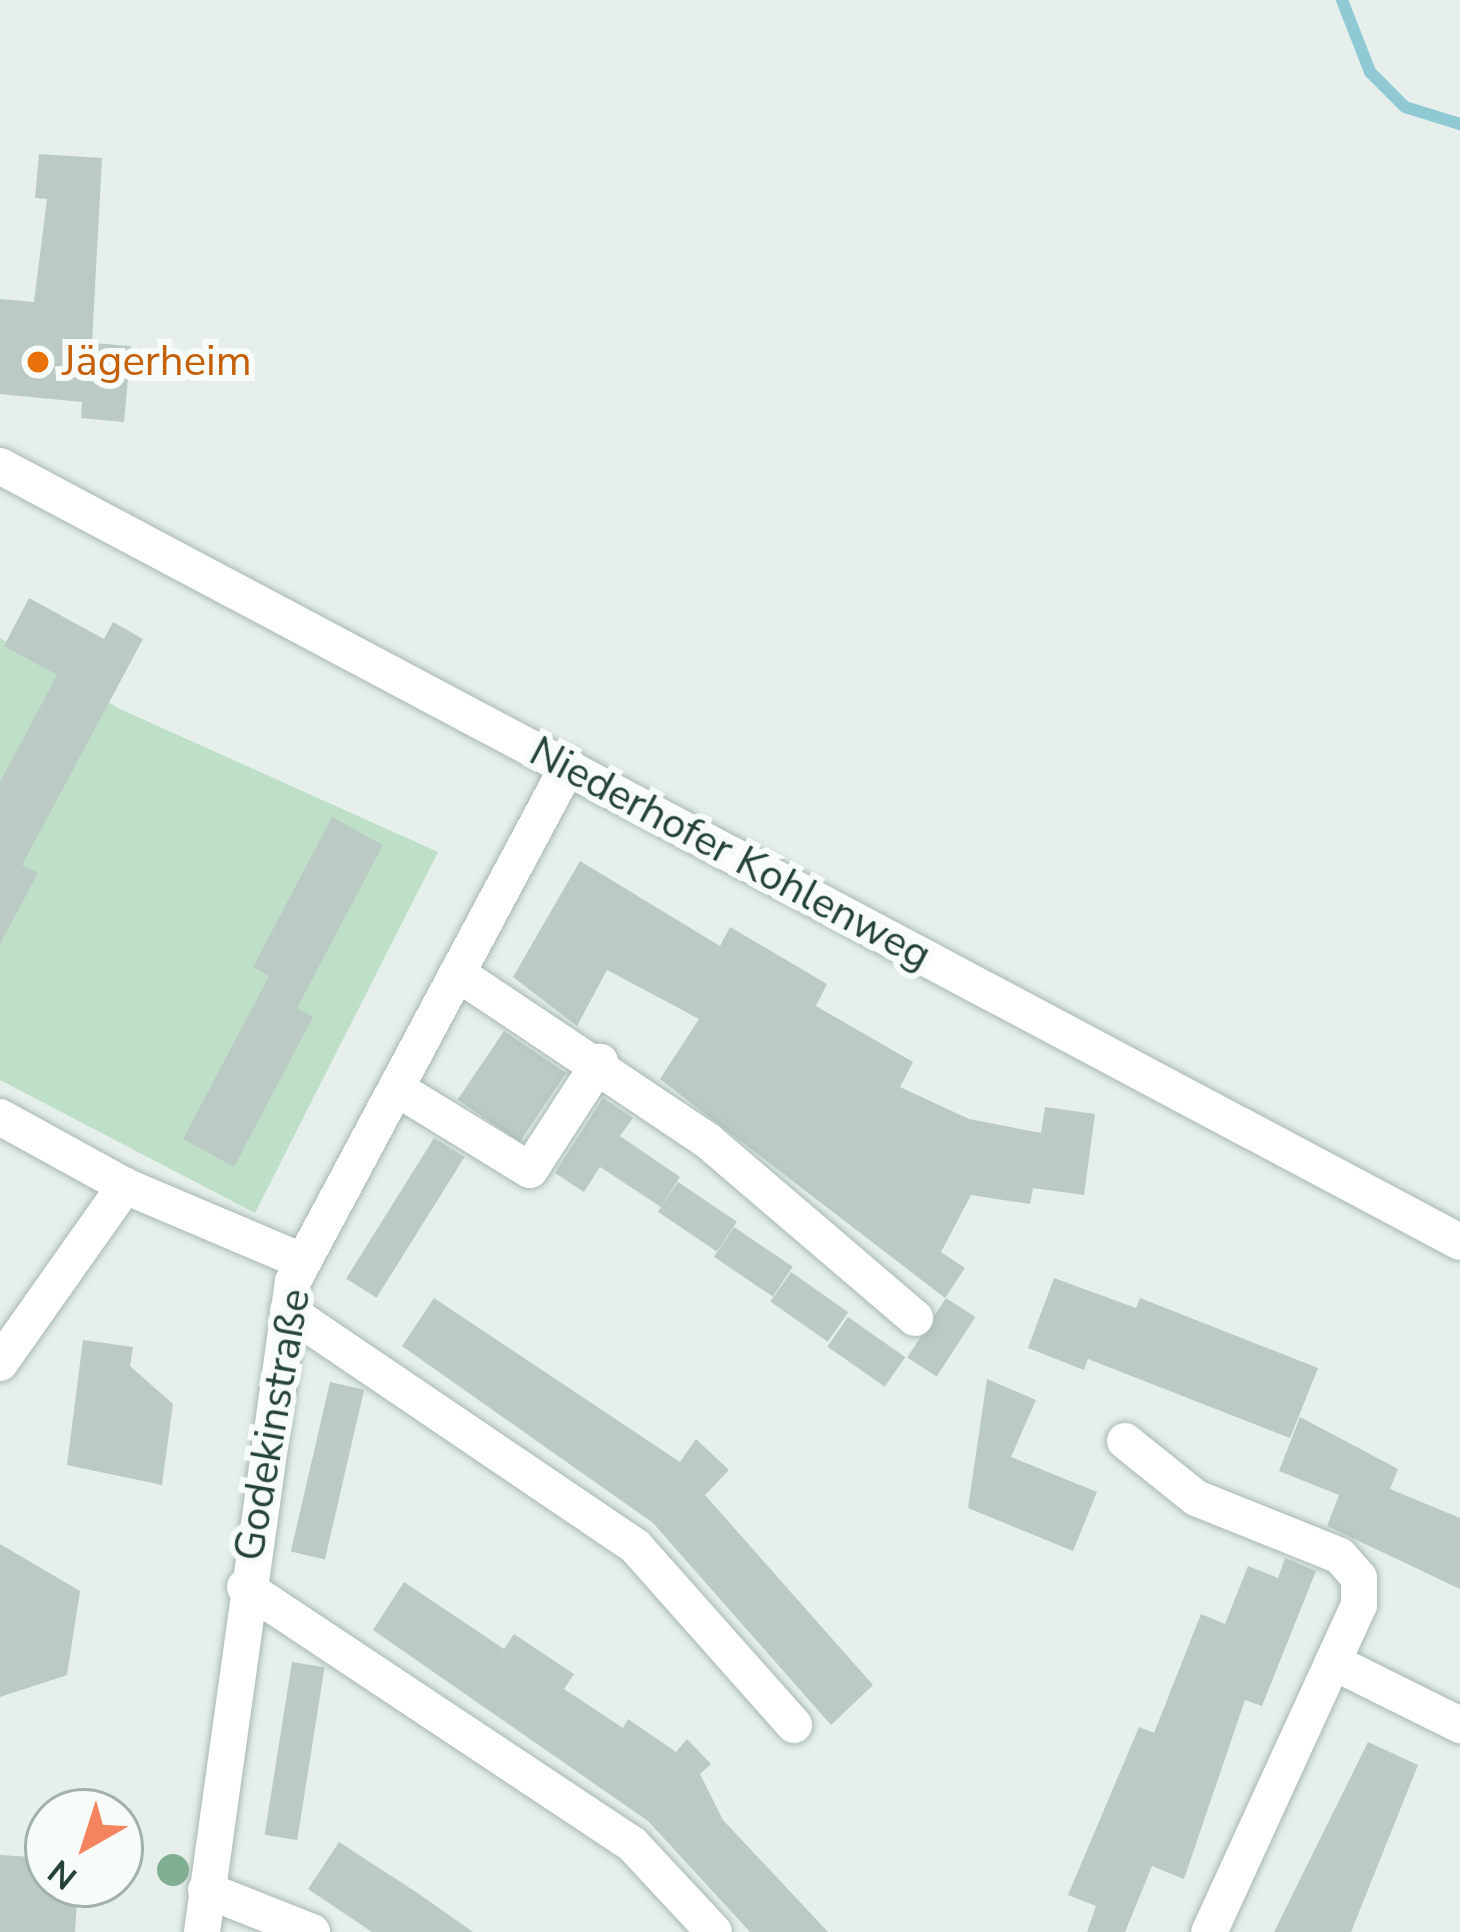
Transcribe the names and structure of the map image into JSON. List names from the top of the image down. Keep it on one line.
{"streets":{"street":["Niederhofer Kohlenweg","Godekinstraße"]},"crossings":[["Niederhofer Kohlenweg","Godekinstraße"]],"places":["Jägerheim"],"north":"bottom left"}
